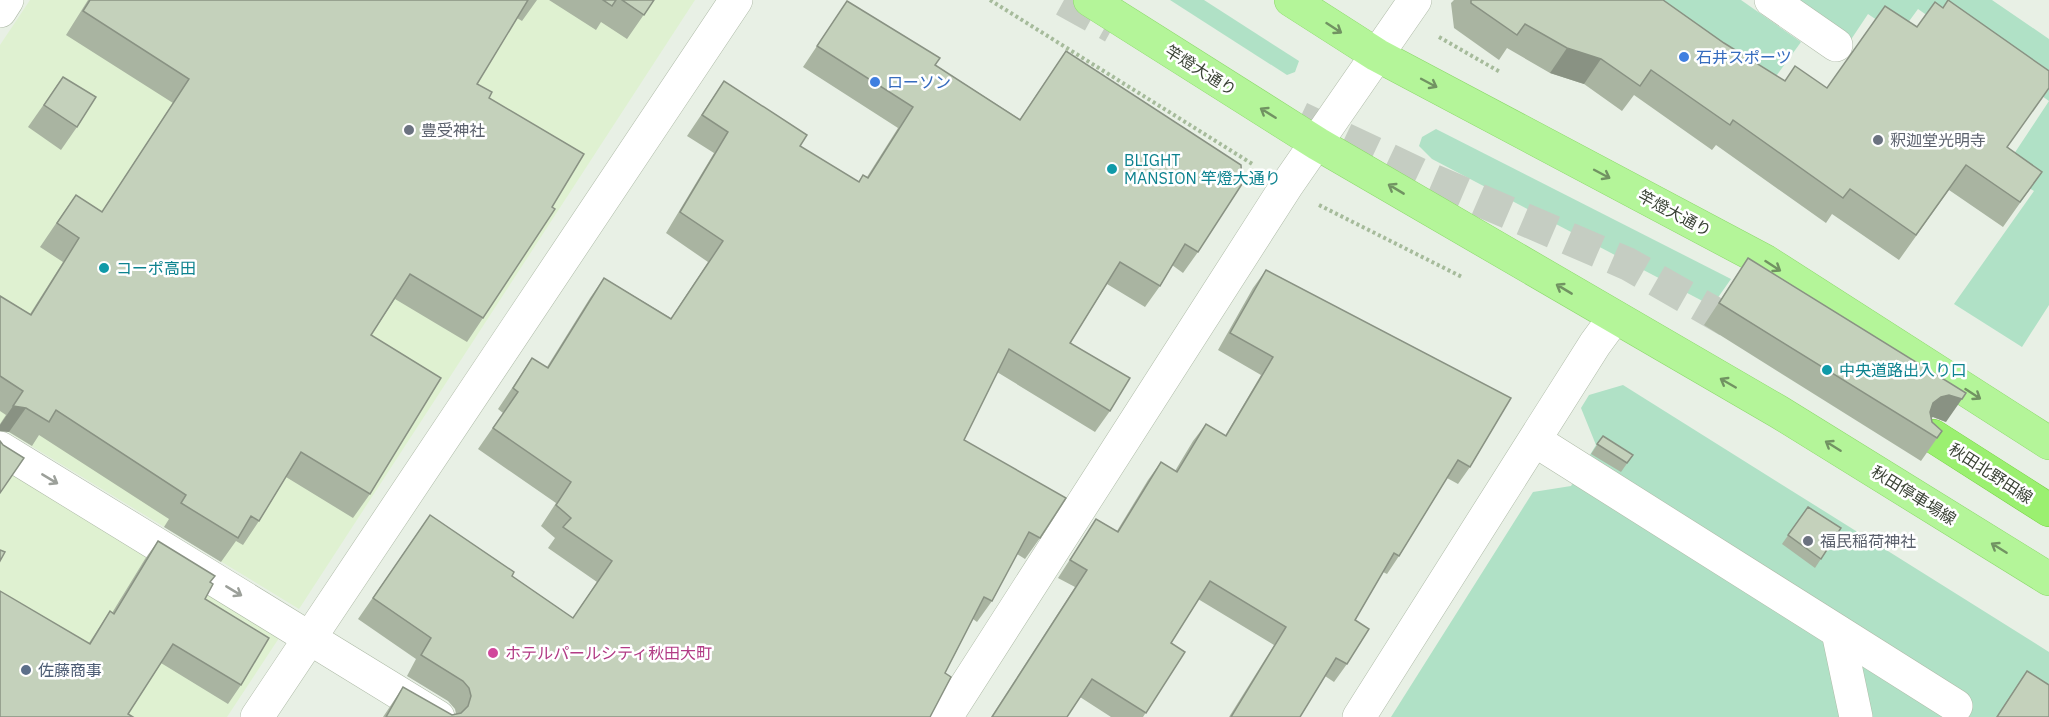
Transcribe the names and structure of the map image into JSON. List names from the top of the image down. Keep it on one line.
{"streets":{"highway":["秋田北野田線"],"main road":["竿燈大通り","秋田停車場線"]},"crossings":[["竿燈大通り","秋田停車場線"]],"one_way":["秋田停車場線"],"places":["石井スポーツ","ローソン","豊受神社","釈迦堂光明寺","BLIGHT MANSION 竿燈大通り","コーポ高田","中央道路出入り口","福民稲荷神社","ホテルパールシティ秋田大町","佐藤商事"]}
